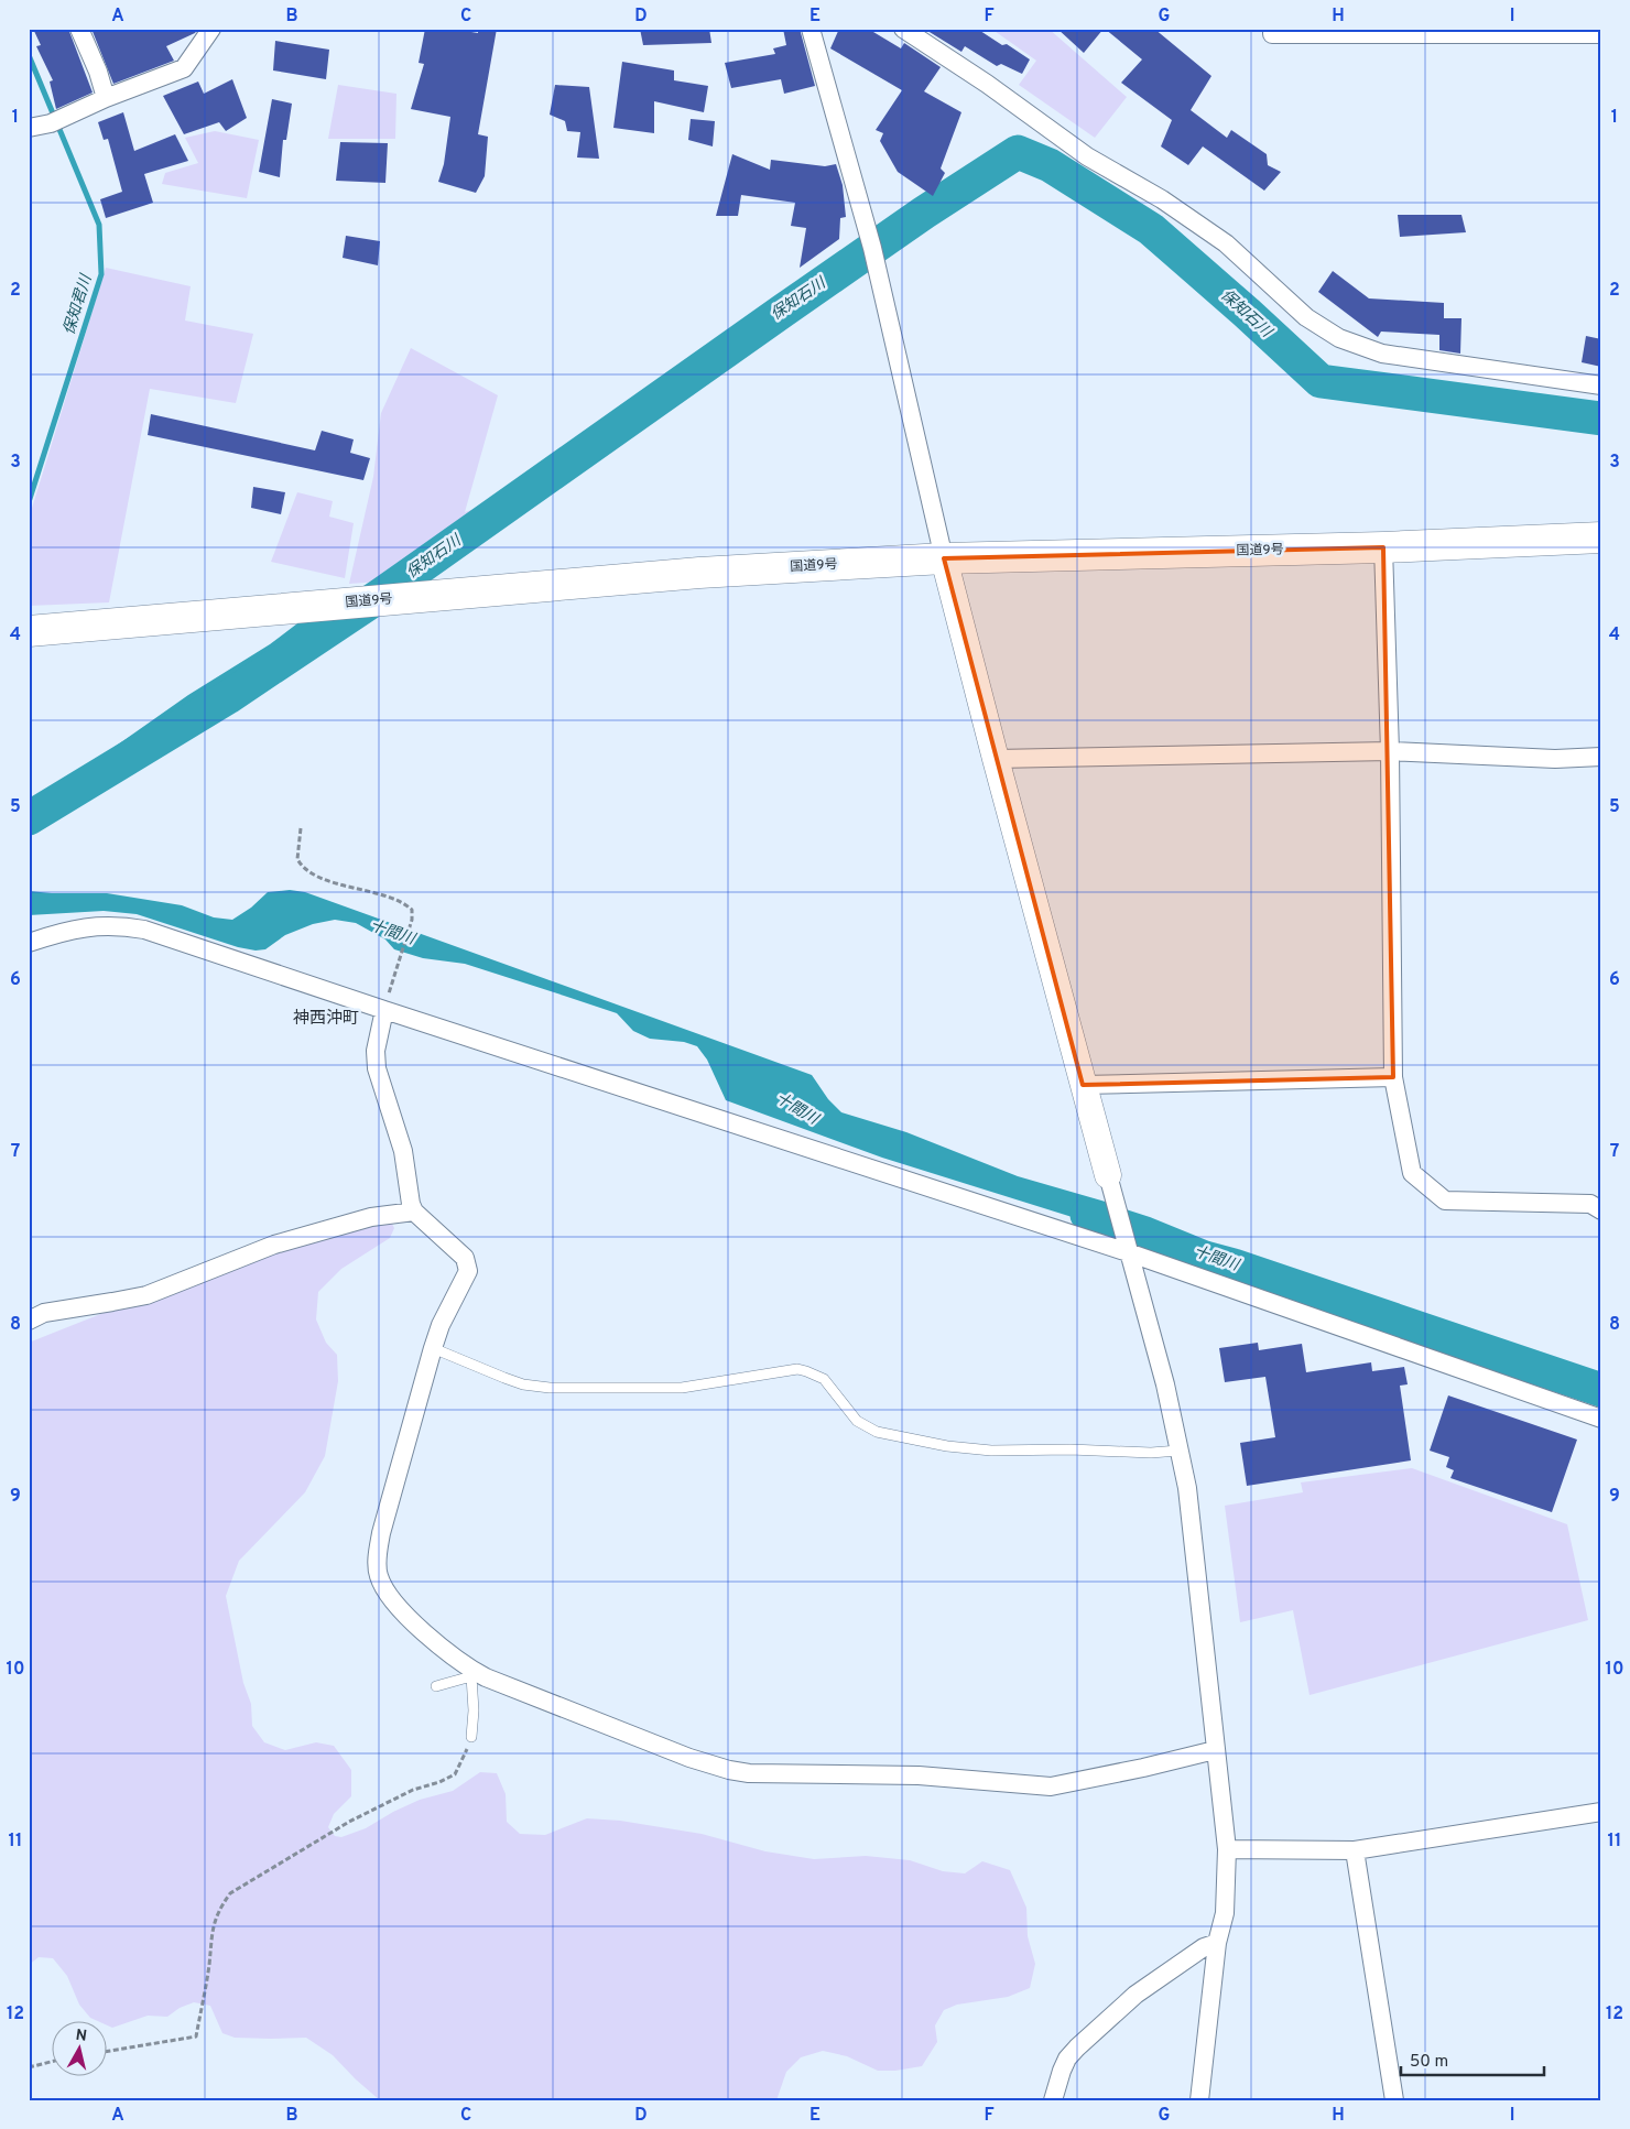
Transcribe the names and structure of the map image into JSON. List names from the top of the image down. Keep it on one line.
{"streets":{"highway":["国道9号"]},"districts":["神西沖町"],"water":["保知石川","保知君川","十間川"],"scale_bar":"50 m","north":"top","grid":{"columns":["A","B","C","D","E","F","G","H","I"],"rows":["1","2","3","4","5","6","7","8","9","10","11","12"]}}
